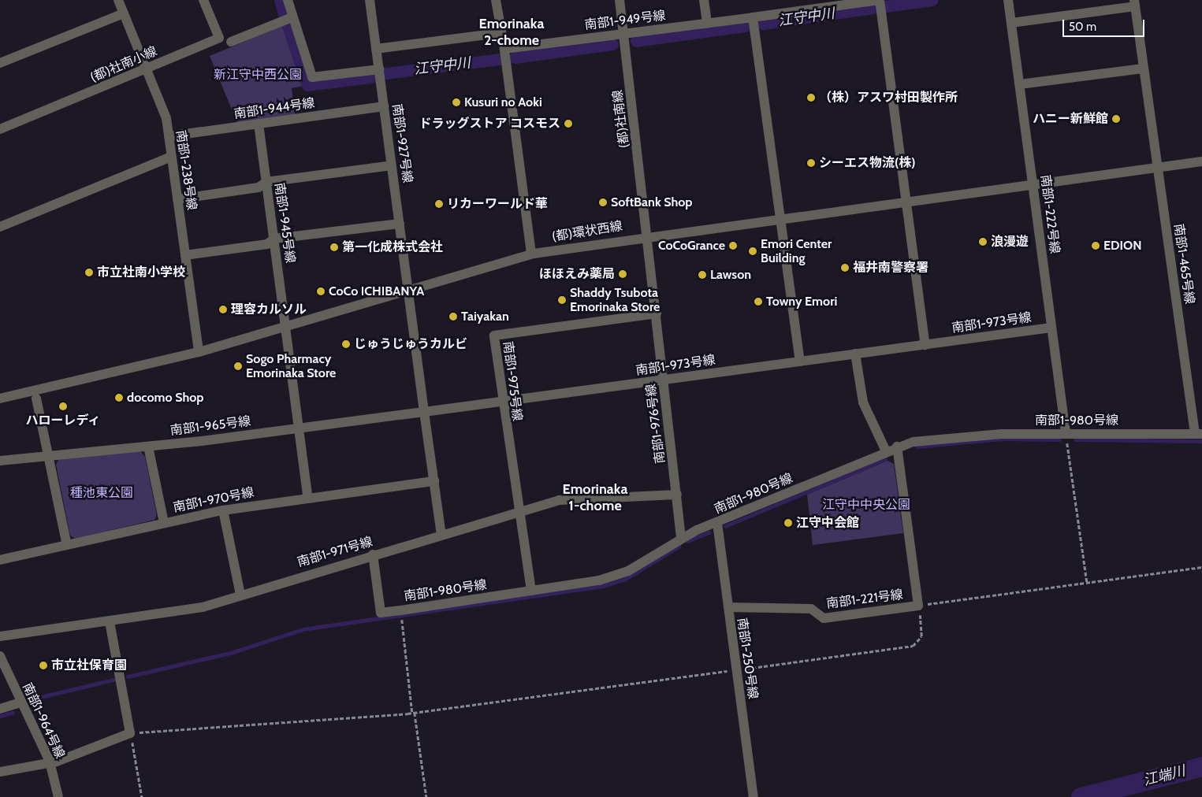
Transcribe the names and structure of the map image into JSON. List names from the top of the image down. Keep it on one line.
{"streets":{"street":["南部1-949号線","(都)社南小線","南部1-944号線","(都)社南線","南部1-927号線","南部1-238号線","南部1-222号線","南部1-945号線","(都)環状西線","南部1-465号線","南部1-973号線","南部1-975号線","南部1-980号線","南部1-976号線","南部1-965号線","南部1-970号線","南部1-971号線","南部1-221号線","南部1-250号線","南部1-964号線"]},"crossings":[["南部1-949号線","(都)社南線"],["(都)社南小線","南部1-238号線"],["南部1-944号線","南部1-927号線"],["南部1-944号線","南部1-238号線"],["南部1-944号線","南部1-945号線"],["(都)社南線","(都)環状西線"],["(都)社南線","南部1-976号線"],["南部1-927号線","(都)環状西線"],["南部1-238号線","(都)環状西線"],["南部1-222号線","(都)環状西線"],["南部1-222号線","南部1-973号線"],["南部1-222号線","南部1-980号線"],["南部1-945号線","(都)環状西線"],["南部1-945号線","南部1-965号線"],["南部1-945号線","南部1-970号線"],["(都)環状西線","南部1-465号線"],["(都)環状西線","南部1-976号線"],["南部1-465号線","南部1-980号線"],["南部1-973号線","南部1-975号線"],["南部1-973号線","南部1-976号線"],["南部1-973号線","南部1-965号線"],["南部1-975号線","南部1-980号線"],["南部1-975号線","南部1-976号線"],["南部1-975号線","南部1-971号線"],["南部1-980号線","南部1-976号線"],["南部1-980号線","南部1-971号線"],["南部1-980号線","南部1-221号線"],["南部1-980号線","南部1-250号線"],["南部1-976号線","南部1-971号線"],["南部1-221号線","南部1-250号線"]],"districts":["Emorinaka 2-chome","Emorinaka 1-chome"],"water":["江守中川","江端川"],"parks":["新江守中西公園","種池東公園","江守中中央公園"],"places":["（株）アスワ村田製作所","Kusuri no Aoki","ハニー新鮮館","ドラッグストア コスモス","シーエス物流(株)","SoftBank Shop","リカーワールド華","浪漫遊","CoCoGrance","EDION","第一化成株式会社","Emori Center Building","福井南警察署","市立社南小学校","ほほえみ薬局","Lawson","CoCo ICHIBANYA","Shaddy Tsubota Emorinaka Store","Towny Emori","理容カルソル","Taiyakan","じゅうじゅうカルビ","Sogo Pharmacy Emorinaka Store","docomo Shop","ハローレディ","江守中会館","市立社保育園"],"scale_bar":"50 m"}
